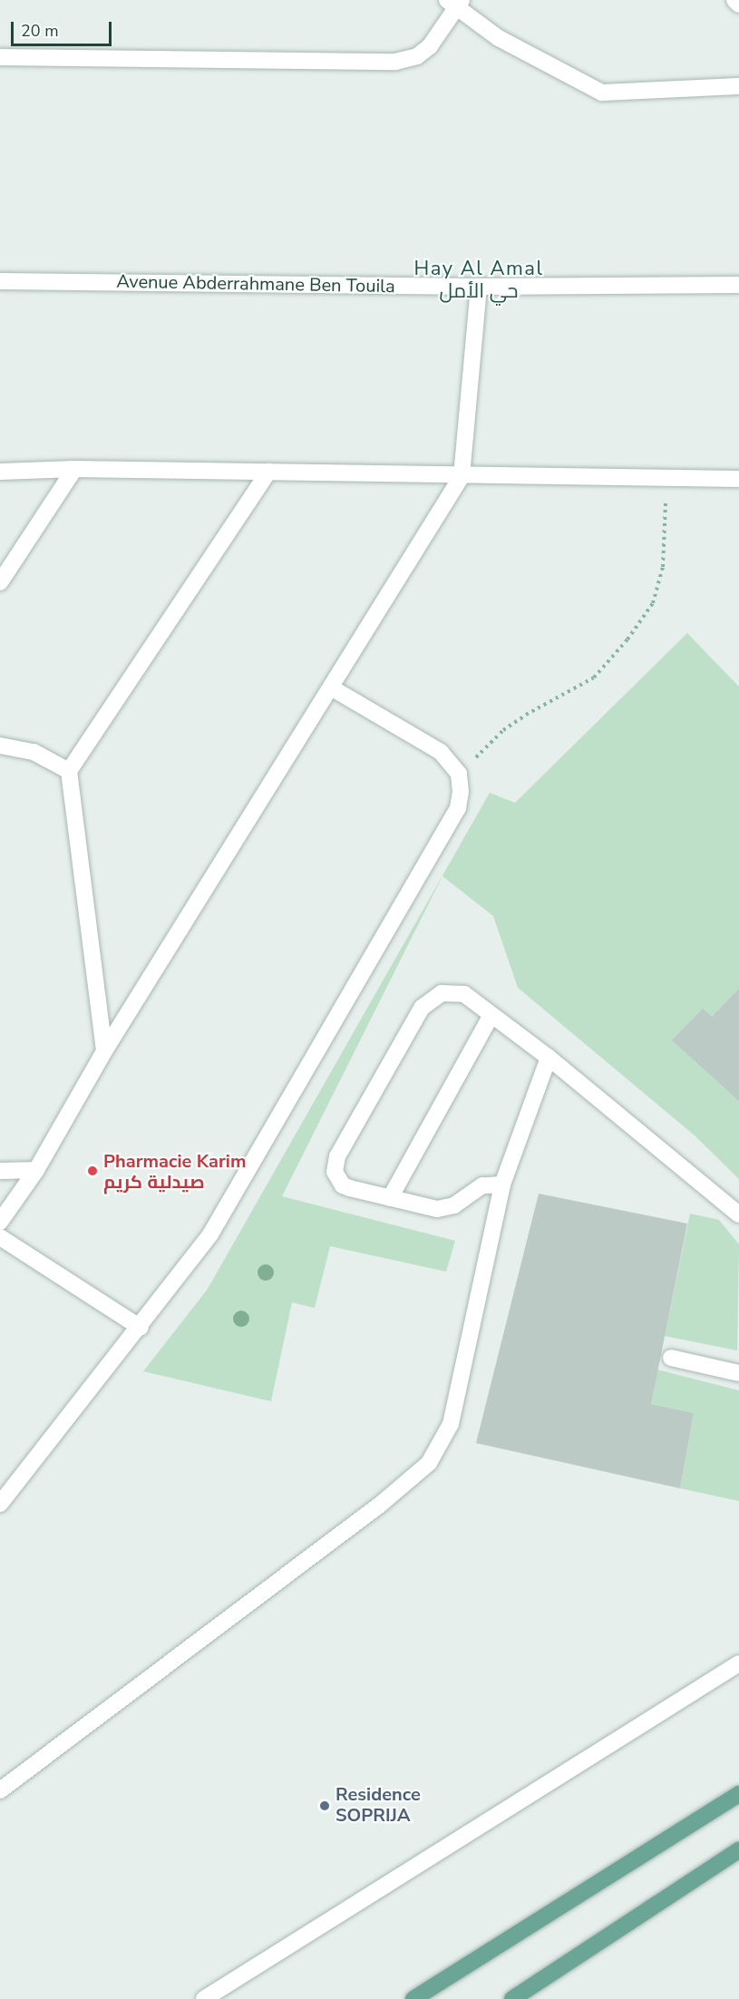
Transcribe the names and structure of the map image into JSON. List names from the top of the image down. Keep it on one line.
{"streets":{"street":["Avenue Abderrahmane Ben Touila"]},"districts":["Hay Al Amal حي الأمل"],"places":["Pharmacie Karim صيدلية كريم","Residence SOPRIJA"],"scale_bar":"20 m"}
